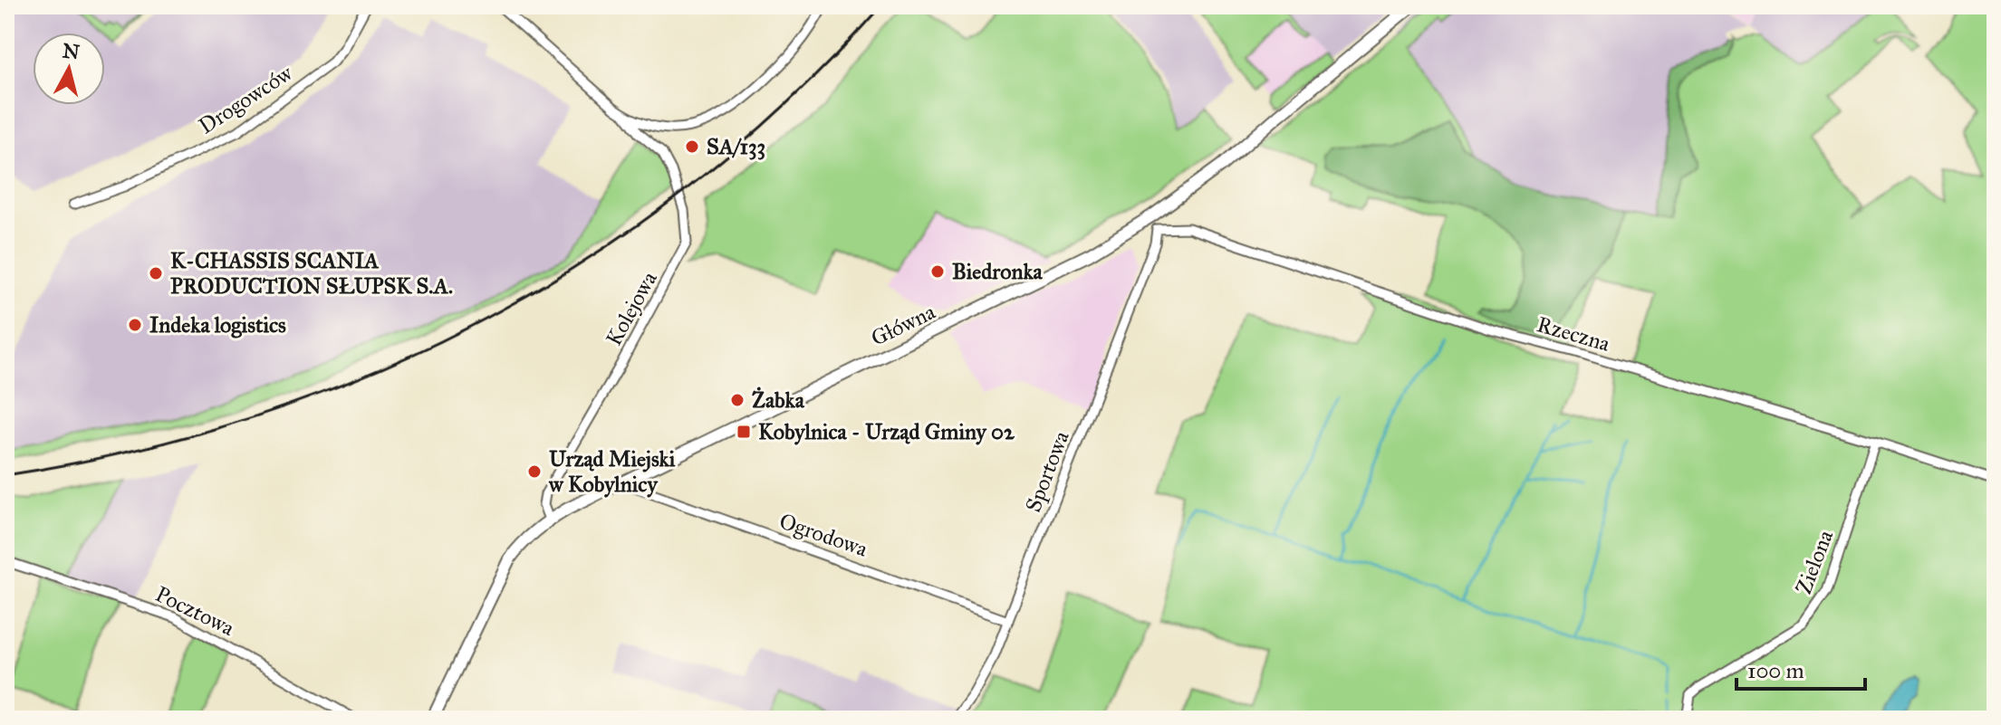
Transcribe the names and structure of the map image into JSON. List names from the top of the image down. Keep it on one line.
{"streets":{"main road":["Główna"],"street":["Drogowców","Kolejowa","Rzeczna","Sportowa","Ogrodowa","Zielona","Pocztowa"]},"crossings":[["Kolejowa","Główna"],["Główna","Ogrodowa"],["Rzeczna","Sportowa"],["Rzeczna","Zielona"],["Sportowa","Ogrodowa"]],"places":{"other":["SA/133","Biedronka","K-CHASSIS SCANIA PRODUCTION SŁUPSK S.A.","Indeka logistics","Żabka","Urząd Miejski w Kobylnicy"],"transit":["Kobylnica - Urząd Gminy 02"]},"scale_bar":"100 m","north":"top"}
